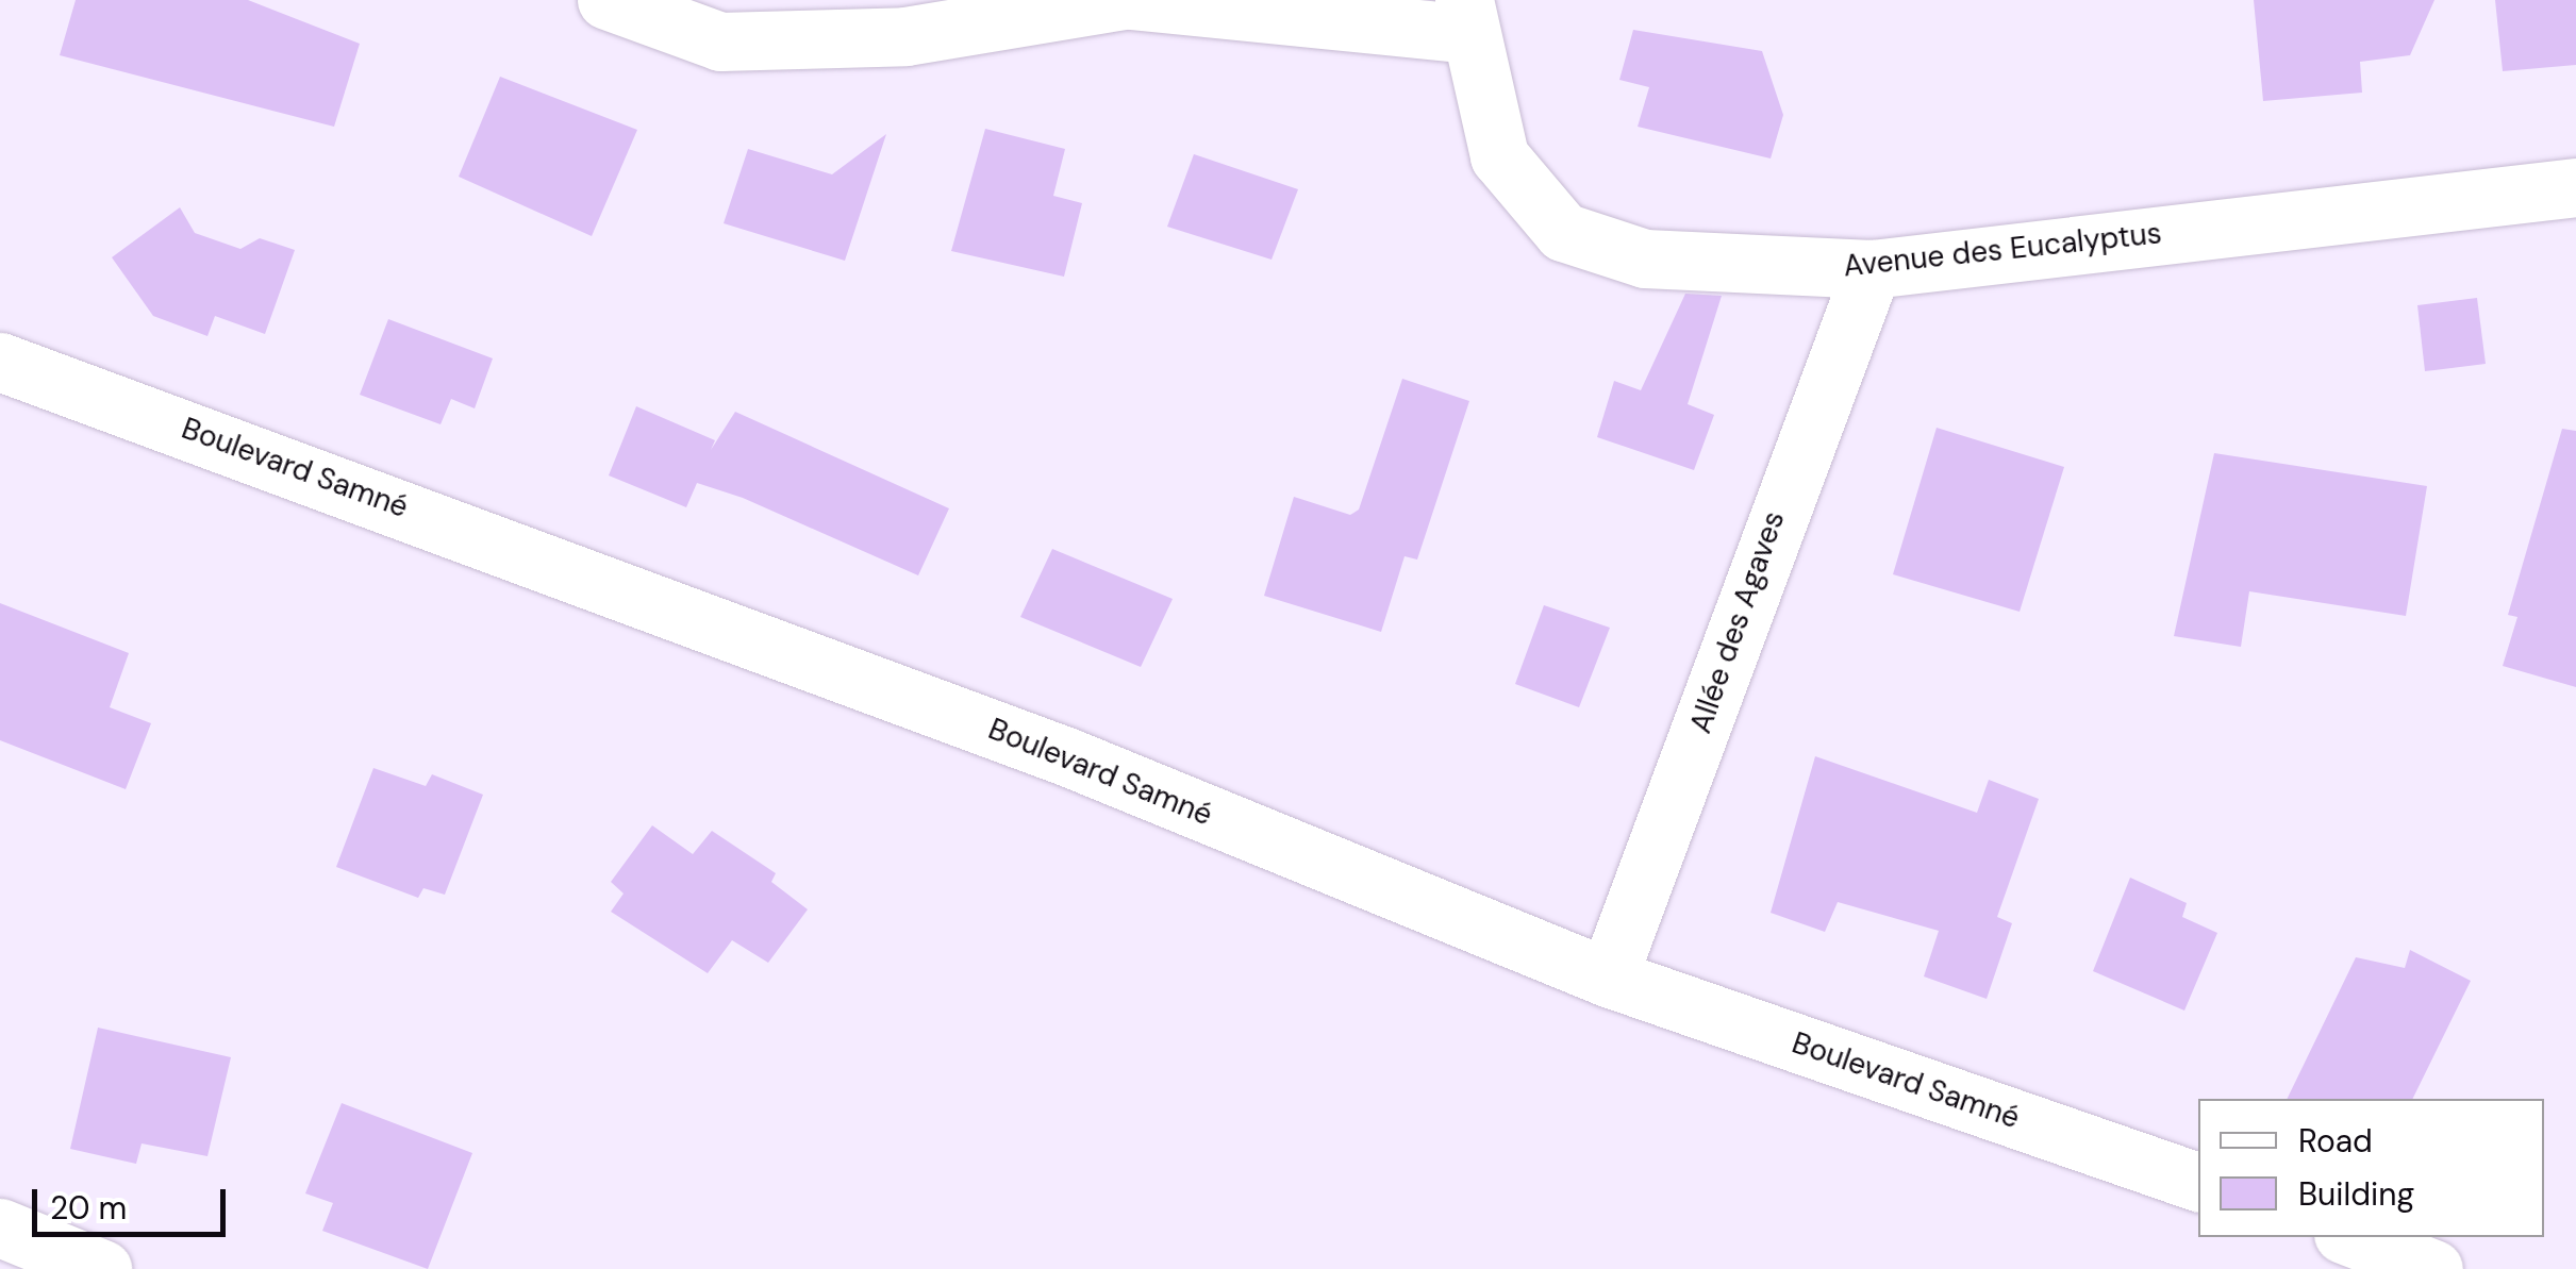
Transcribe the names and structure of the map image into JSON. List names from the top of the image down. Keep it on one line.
{"streets":{"street":["Avenue des Eucalyptus","Boulevard Samné","Allée des Agaves"]},"crossings":[["Avenue des Eucalyptus","Allée des Agaves"],["Boulevard Samné","Allée des Agaves"]],"legend":["Road","Building"],"scale_bar":"20 m"}
